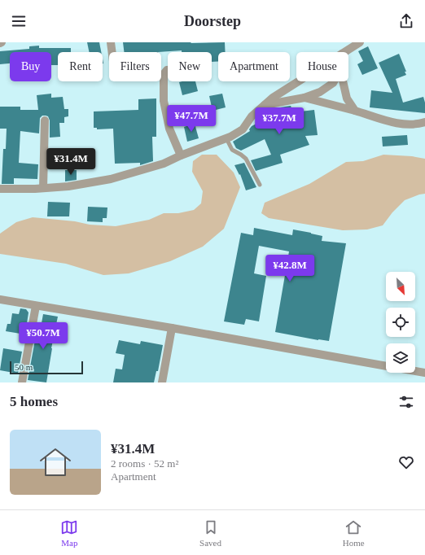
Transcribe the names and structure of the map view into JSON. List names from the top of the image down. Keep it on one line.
{"scale_bar":"50 m","north":"bottom right","page":{"header":"Doorstep","chip":["Buy","Rent","Filters","New","Apartment","House"],"price":["¥47.7M","¥37.7M","¥31.4M","¥42.8M","¥50.7M"],"scale":"50 m","heading":"5 homes","list":[{"name":"¥31.4M","note":"2 rooms · 52 m² · Apartment"}],"tabs":["Map","Saved","Home"]}}
